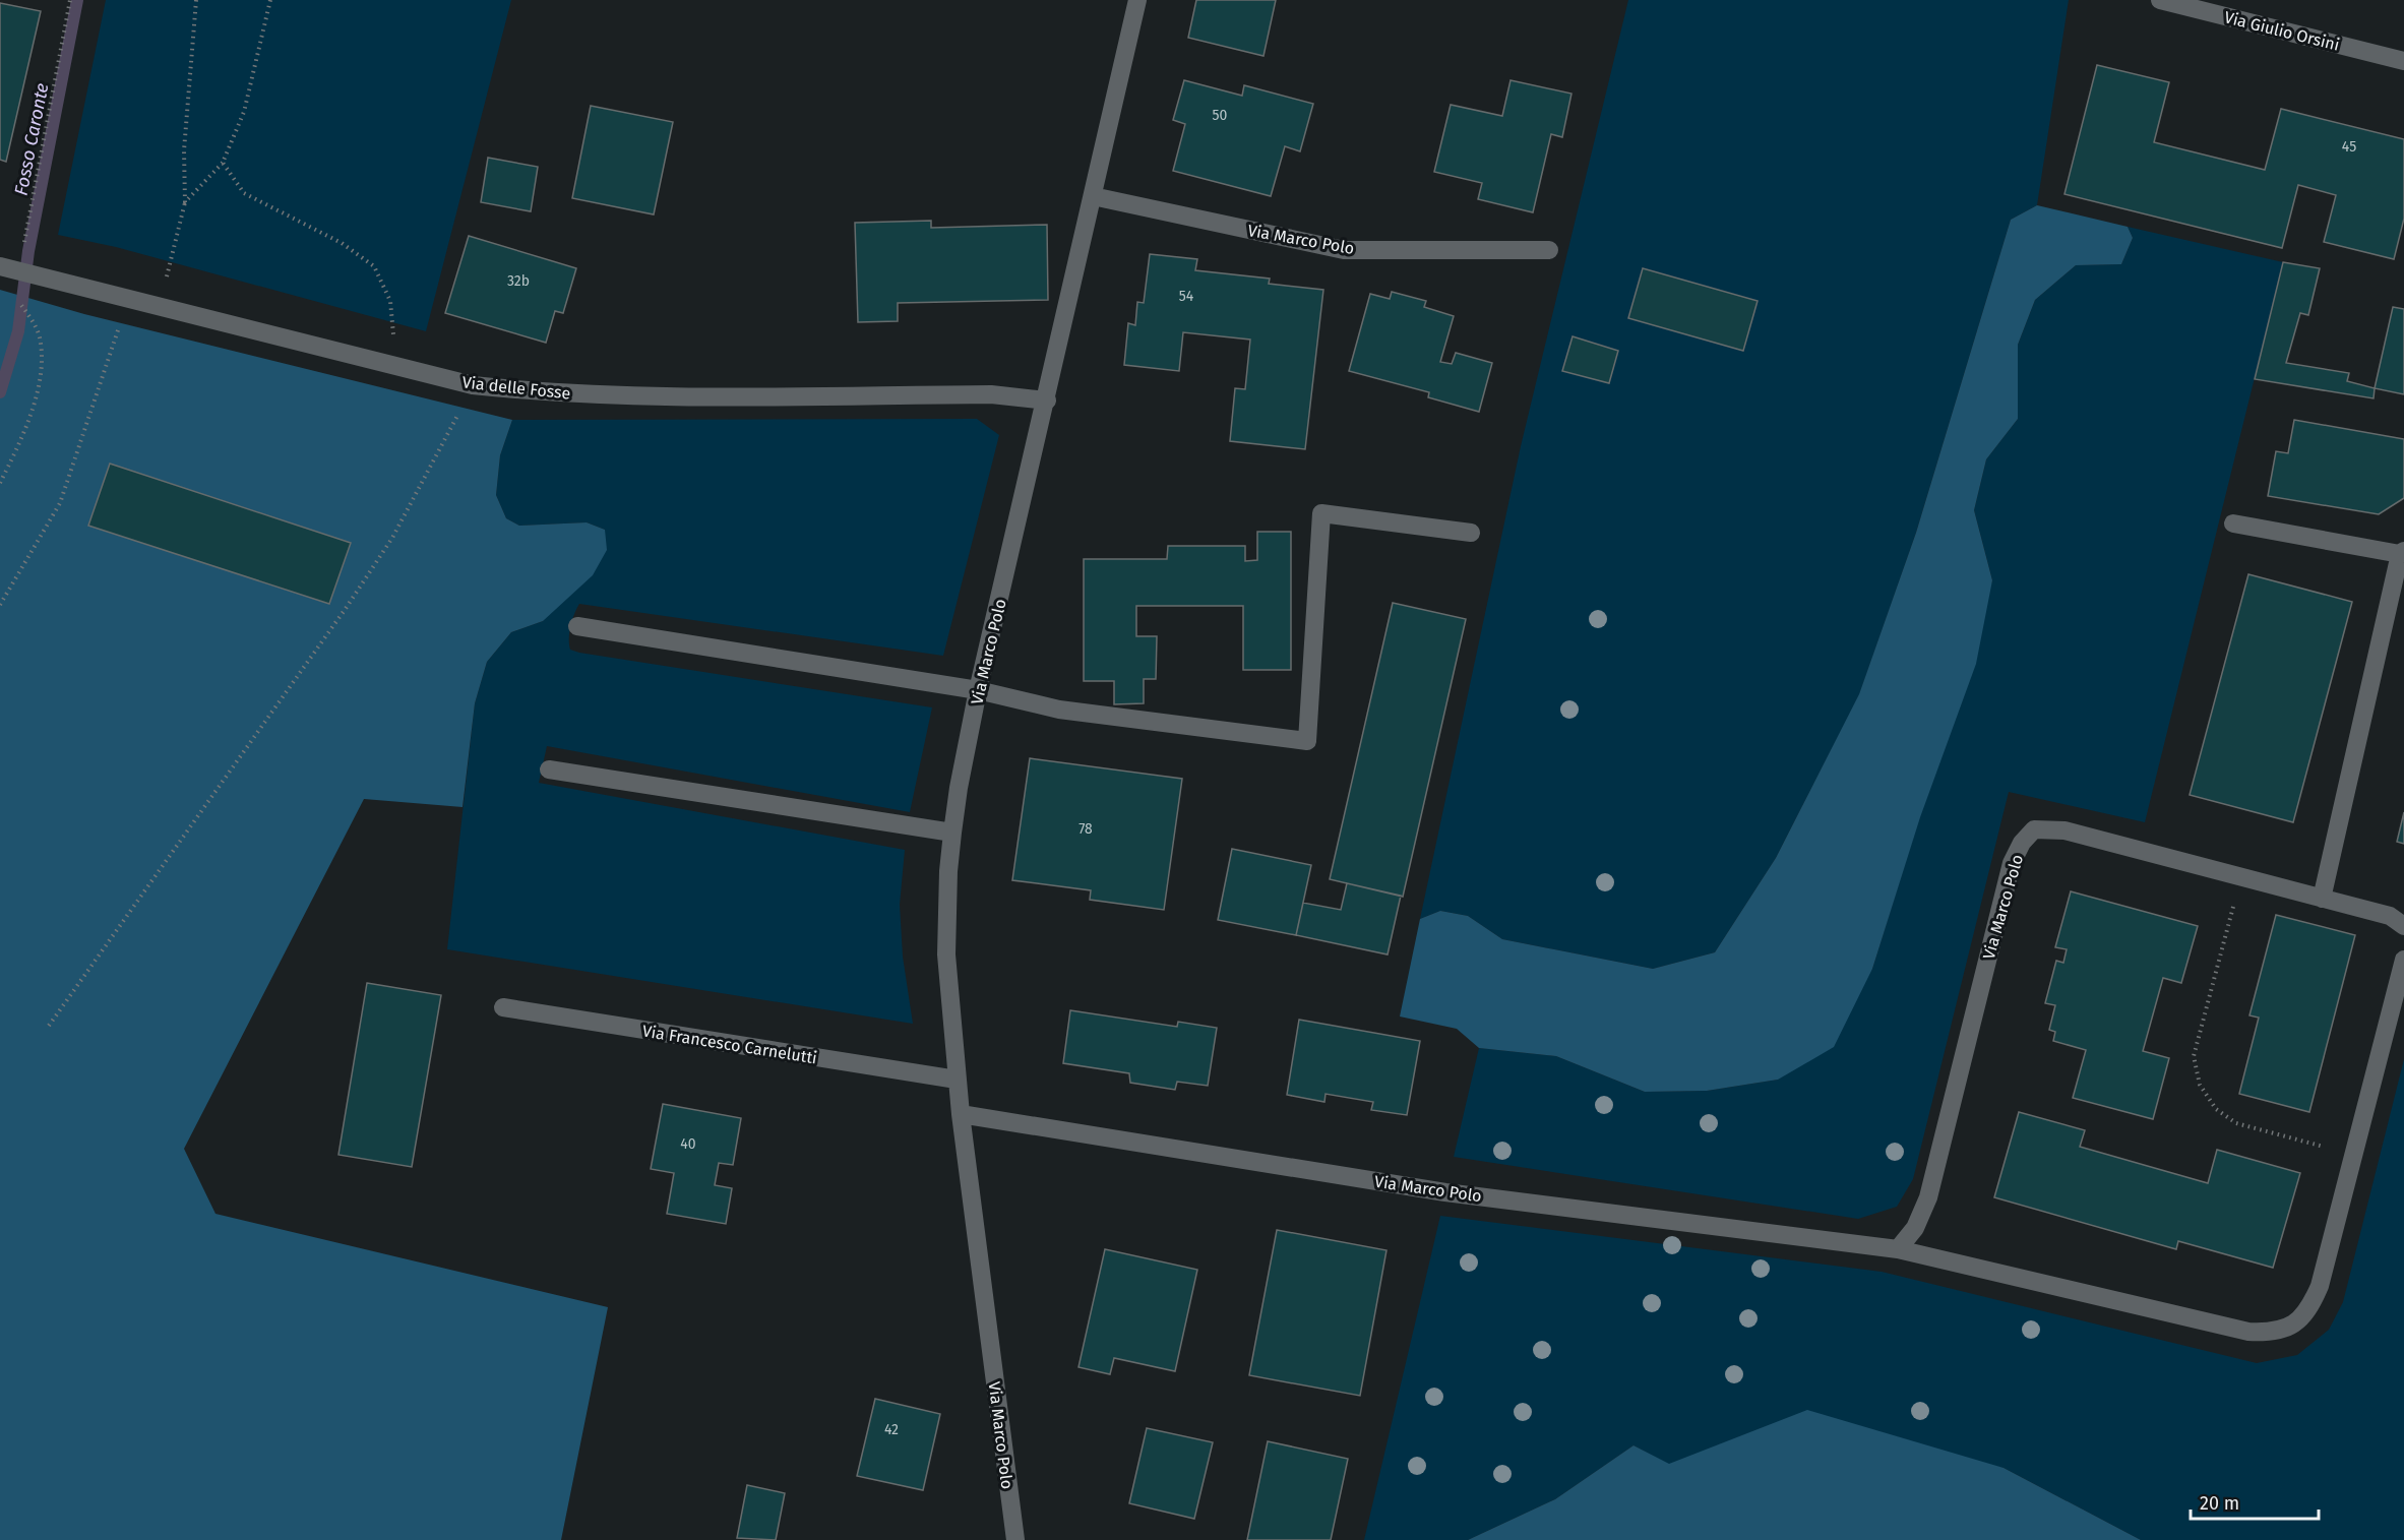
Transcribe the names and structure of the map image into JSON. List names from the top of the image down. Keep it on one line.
{"streets":{"street":["Via Giulio Orsini","Via Marco Polo","Via delle Fosse","Via Francesco Carnelutti"]},"crossings":[["Via Marco Polo","Via delle Fosse"],["Via Marco Polo","Via Francesco Carnelutti"]],"water":["Fosso Caronte"],"house_numbers":["50","45","32b","54","78","40","42"],"scale_bar":"20 m"}
